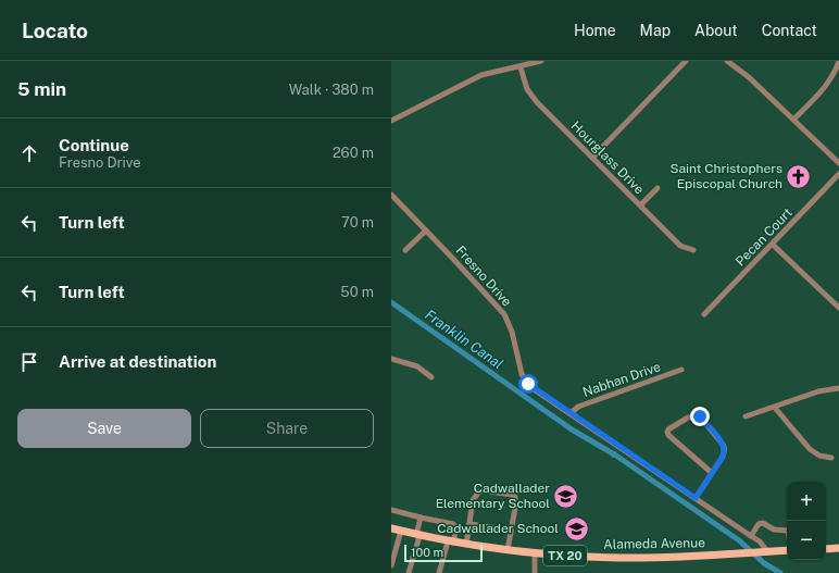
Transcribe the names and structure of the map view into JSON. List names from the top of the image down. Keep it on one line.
{"streets":{"main road":["Alameda Avenue","TX 20"],"street":["Hourglass Drive","Pecan Court","Fresno Drive","Nabhan Drive"]},"crossings":[["Fresno Drive","Nabhan Drive"],["Fresno Drive","Alameda Avenue"]],"water":["Franklin Canal"],"places":{"church":["Saint Christophers Episcopal Church"],"school or university":["Cadwallader Elementary School","Cadwallader School"]},"scale_bar":"100 m","page":{"header":"Locato","nav":["Home","Map","About","Contact"],"heading":["5 min","Walk · 380 m"],"list":[["Continue","Fresno Drive","260 m"],["Turn left","70 m"],["Turn left","50 m"],"Arrive at destination"],"buttons":["Save","Share"],"map_buttons":["+","−"],"scale":"100 m"}}
